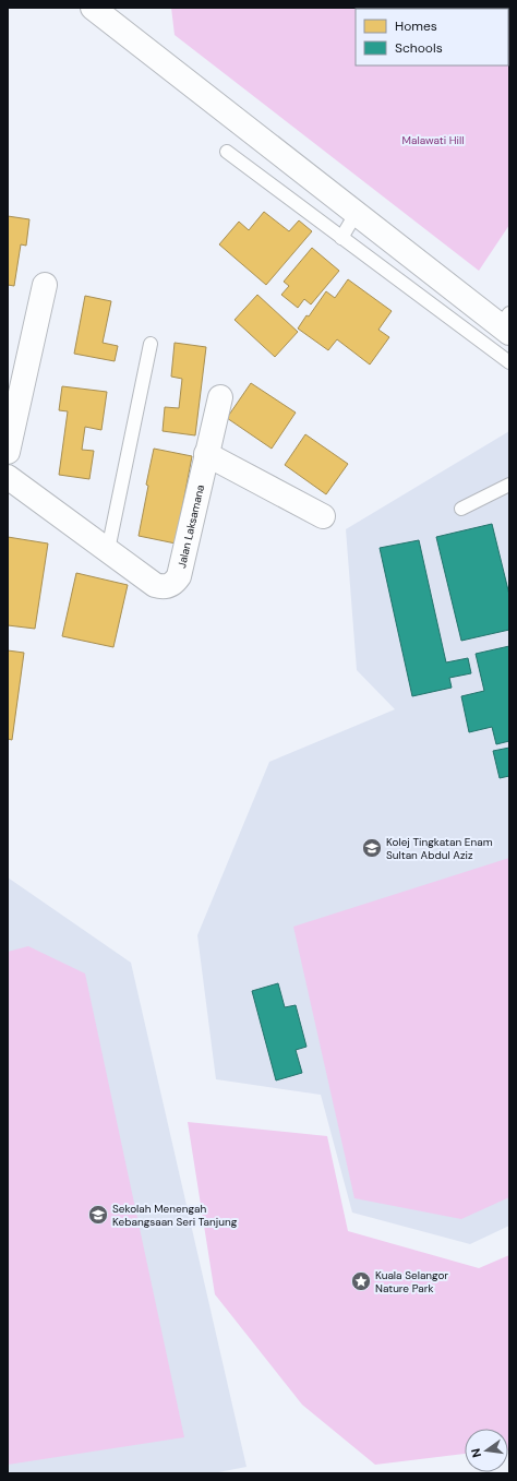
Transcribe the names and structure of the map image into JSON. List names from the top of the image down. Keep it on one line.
{"streets":{"street":["Jalan Laksamana"]},"parks":["Malawati Hill"],"places":{"school or university":["Kolej Tingkatan Enam Sultan Abdul Aziz","Sekolah Menengah Kebangsaan Seri Tanjung"],"place":["Kuala Selangor Nature Park"]},"legend":["Homes","Schools"],"north":"left"}
